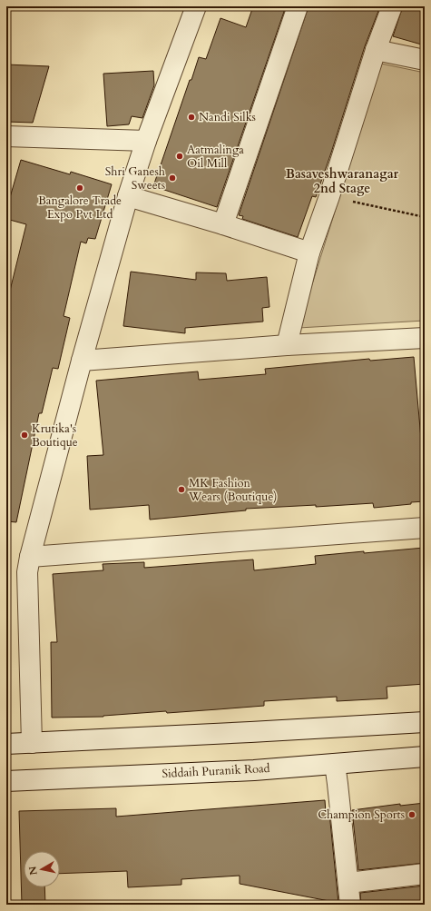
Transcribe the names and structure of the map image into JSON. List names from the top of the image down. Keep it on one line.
{"streets":{"street":["Siddaih Puranik Road"]},"districts":["Basaveshwaranagar 2nd Stage"],"places":["Nandi Silks","Aatmalinga Oil Mill","Shri Ganesh Sweets","Bangalore Trade Expo Pvt Ltd","Krutika's Boutique","MK Fashion Wears (Boutique)","Champion Sports"],"north":"left"}
